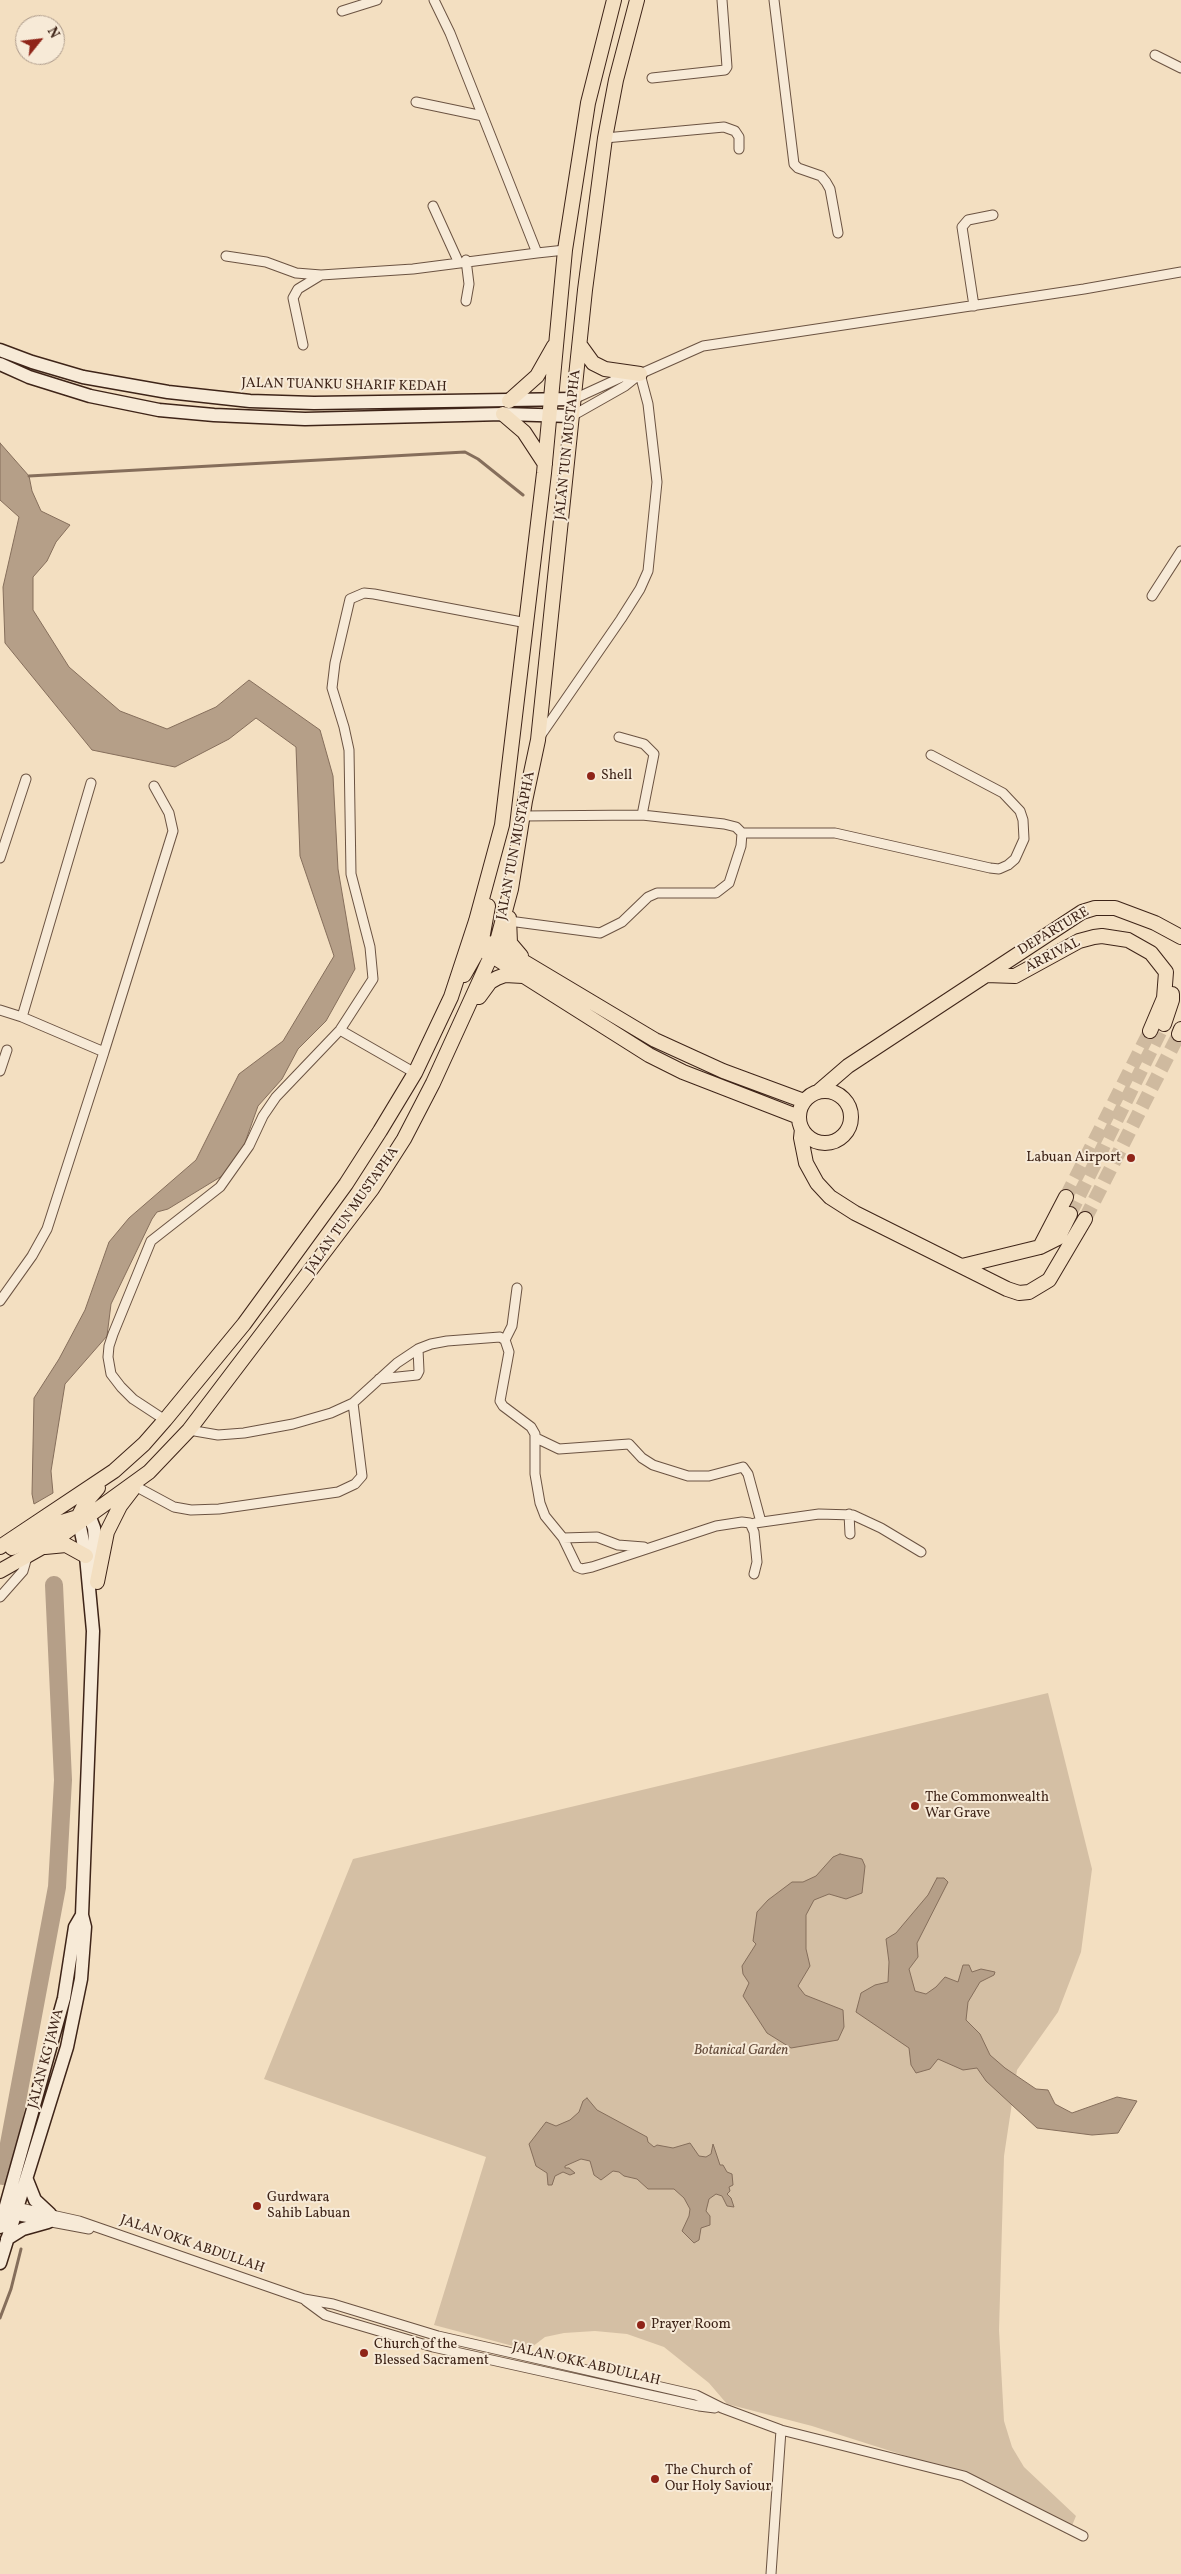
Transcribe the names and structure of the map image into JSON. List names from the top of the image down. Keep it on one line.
{"streets":{"main road":["JALAN TUANKU SHARIF KEDAH","JALAN TUN MUSTAPHA","DEPARTURE","ARRIVAL","JALAN KG JAWA"],"street":["JALAN OKK ABDULLAH"]},"crossings":[["JALAN TUANKU SHARIF KEDAH","JALAN TUN MUSTAPHA"],["JALAN TUN MUSTAPHA","JALAN KG JAWA"],["DEPARTURE","ARRIVAL"],["JALAN KG JAWA","JALAN OKK ABDULLAH"]],"parks":["Botanical Garden"],"places":["Shell","Labuan Airport","The Commonwealth War Grave","Gurdwara Sahib Labuan","Prayer Room","Church of the Blessed Sacrament","The Church of Our Holy Saviour"],"north":"top right"}
